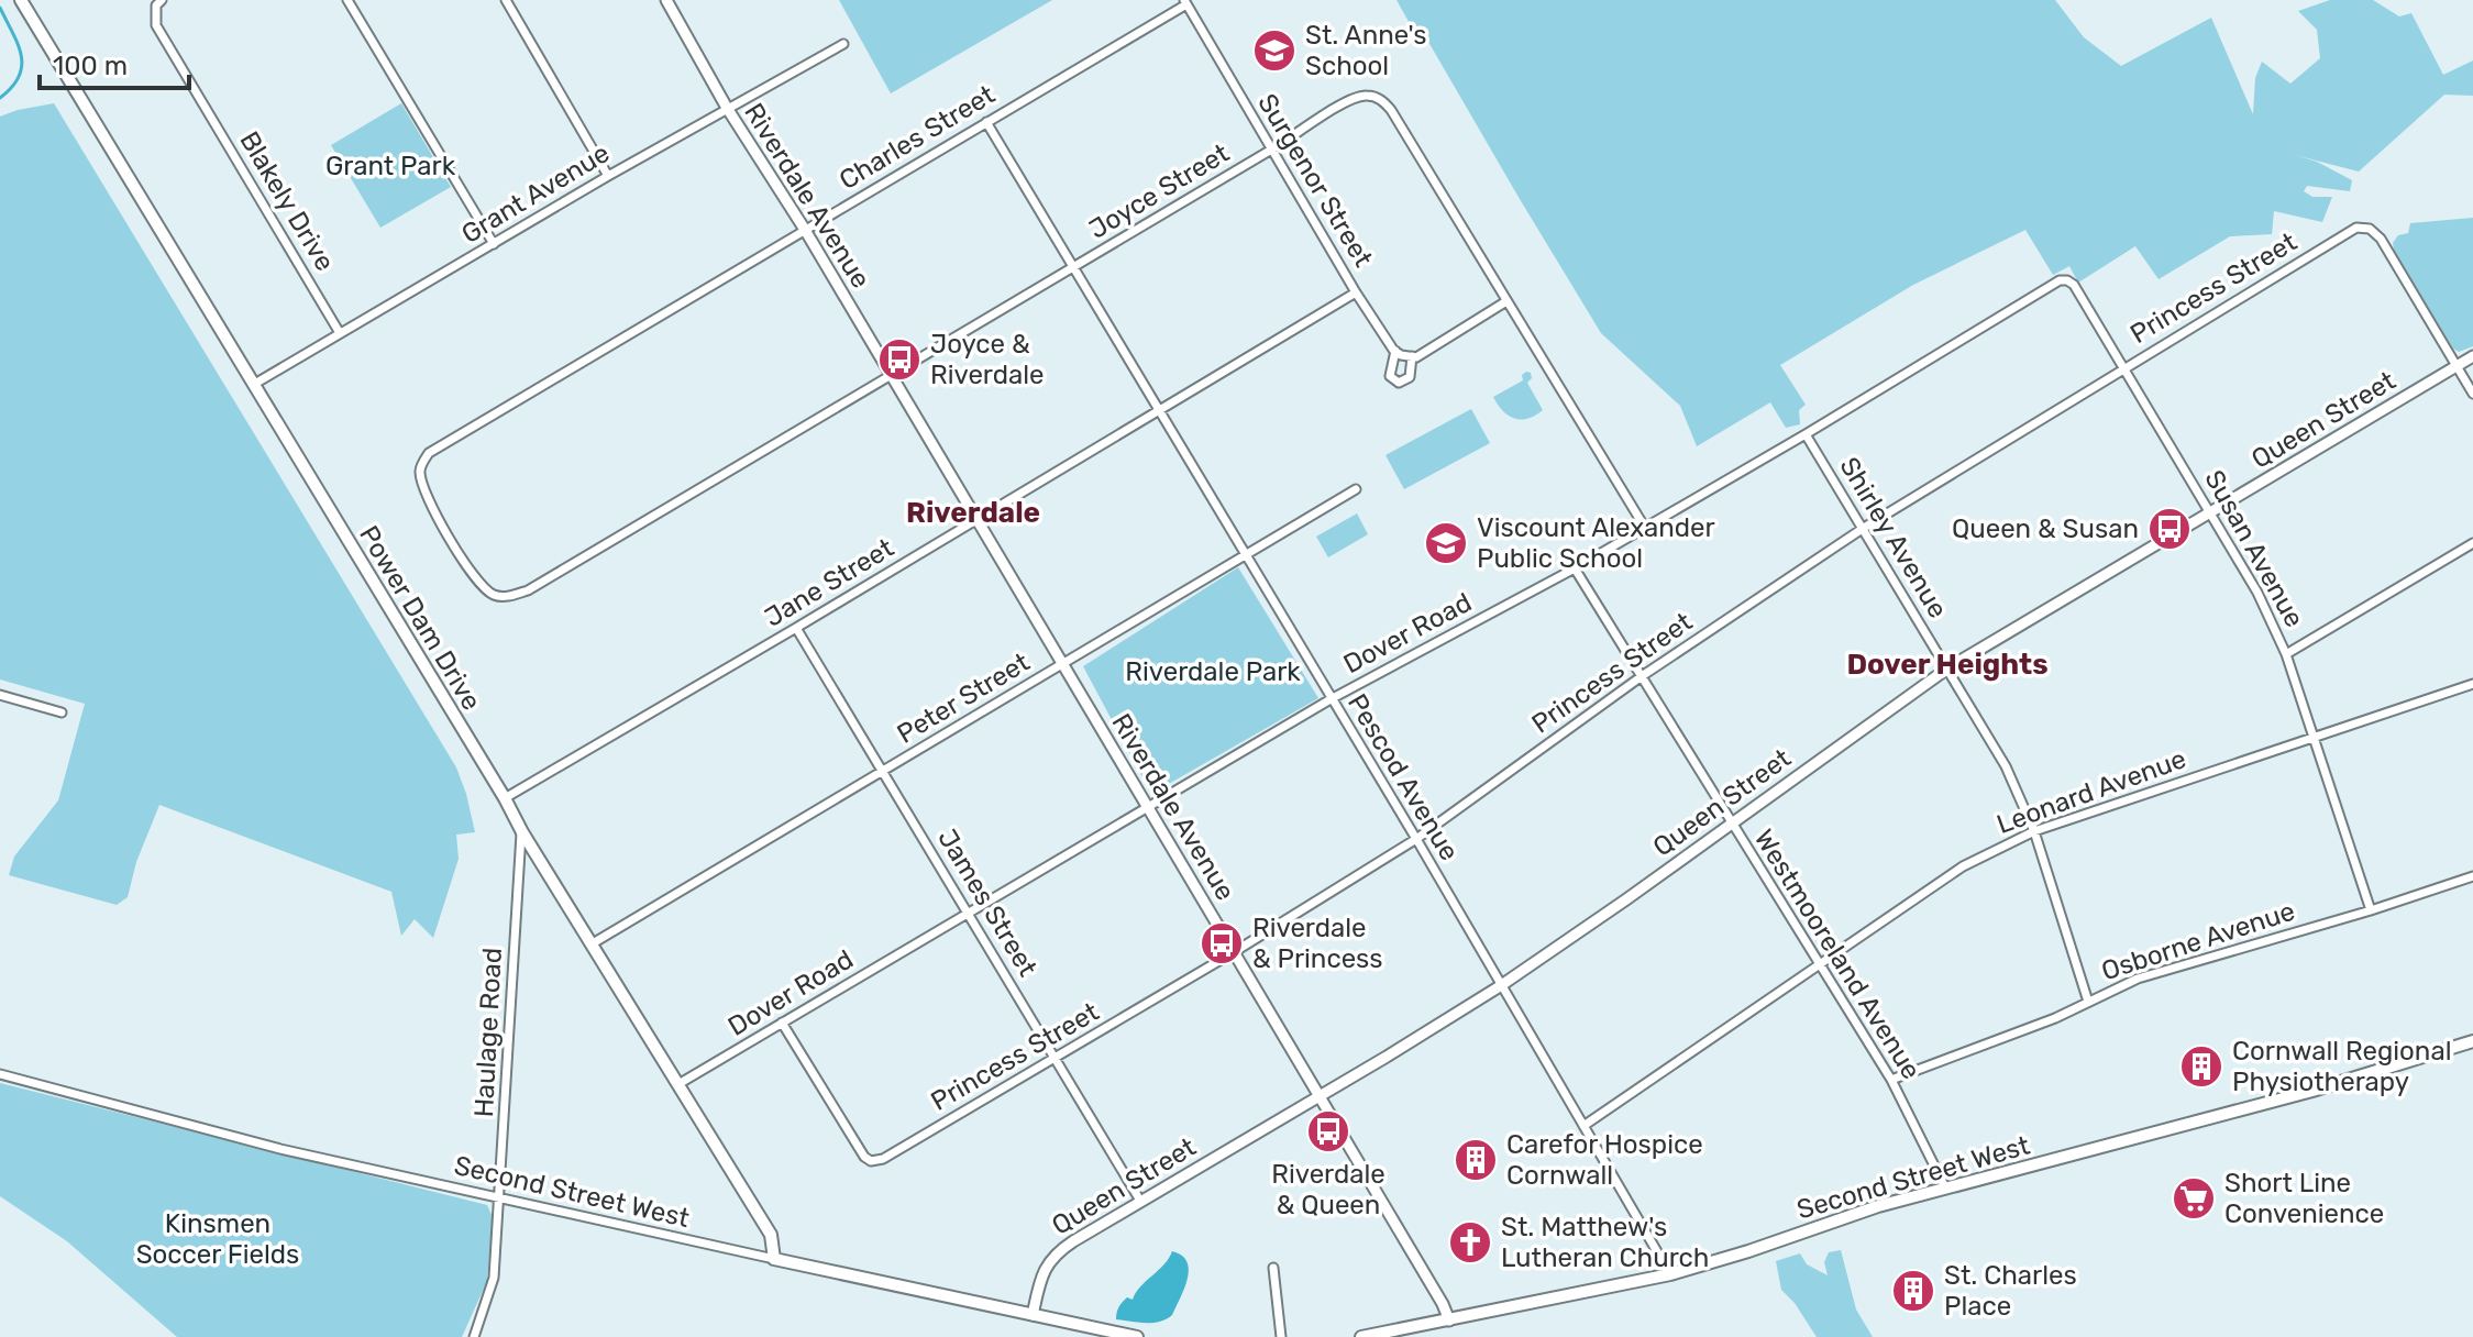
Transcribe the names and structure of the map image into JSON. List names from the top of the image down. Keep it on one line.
{"streets":{"main road":["Power Dam Drive","Second Street West"],"street":["Charles Street","Surgenor Street","Joyce Street","Grant Avenue","Riverdale Avenue","Blakely Drive","Princess Street","Queen Street","Shirley Avenue","Susan Avenue","Jane Street","Dover Road","Peter Street","Pescod Avenue","Leonard Avenue","James Street","Osborne Avenue","Westmooreland Avenue","Haulage Road"]},"crossings":[["Charles Street","Surgenor Street"],["Charles Street","Joyce Street"],["Charles Street","Riverdale Avenue"],["Charles Street","Pescod Avenue"],["Surgenor Street","Joyce Street"],["Surgenor Street","Jane Street"],["Joyce Street","Riverdale Avenue"],["Joyce Street","Dover Road"],["Joyce Street","Pescod Avenue"],["Grant Avenue","Riverdale Avenue"],["Grant Avenue","Blakely Drive"],["Grant Avenue","Power Dam Drive"],["Riverdale Avenue","Princess Street"],["Riverdale Avenue","Queen Street"],["Riverdale Avenue","Jane Street"],["Riverdale Avenue","Dover Road"],["Riverdale Avenue","Peter Street"],["Riverdale Avenue","Second Street West"],["Princess Street","Queen Street"],["Princess Street","Shirley Avenue"],["Princess Street","Susan Avenue"],["Princess Street","Dover Road"],["Princess Street","Pescod Avenue"],["Princess Street","James Street"],["Princess Street","Westmooreland Avenue"],["Queen Street","Shirley Avenue"],["Queen Street","Susan Avenue"],["Queen Street","Pescod Avenue"],["Queen Street","James Street"],["Queen Street","Westmooreland Avenue"],["Queen Street","Second Street West"],["Shirley Avenue","Dover Road"],["Shirley Avenue","Leonard Avenue"],["Shirley Avenue","Osborne Avenue"],["Susan Avenue","Dover Road"],["Susan Avenue","Leonard Avenue"],["Susan Avenue","Osborne Avenue"],["Jane Street","Power Dam Drive"],["Jane Street","Pescod Avenue"],["Jane Street","James Street"],["Power Dam Drive","Dover Road"],["Power Dam Drive","Peter Street"],["Power Dam Drive","Haulage Road"],["Power Dam Drive","Second Street West"],["Dover Road","Pescod Avenue"],["Dover Road","James Street"],["Dover Road","Westmooreland Avenue"],["Peter Street","Pescod Avenue"],["Peter Street","James Street"],["Pescod Avenue","Leonard Avenue"],["Pescod Avenue","Second Street West"],["Leonard Avenue","Westmooreland Avenue"],["Osborne Avenue","Westmooreland Avenue"],["Westmooreland Avenue","Second Street West"],["Haulage Road","Second Street West"]],"districts":["Riverdale","Dover Heights"],"parks":["Grant Park","Riverdale Park","Kinsmen Soccer Fields"],"places":{"school or university":["St. Anne's School","Viscount Alexander Public School"],"bus stop":["Joyce & Riverdale","Queen & Susan","Riverdale & Princess","Riverdale & Queen"],"building":["Cornwall Regional Physiotherapy","Carefor Hospice Cornwall","St. Charles Place"],"supermarket":["Short Line Convenience"],"church":["St. Matthew's Lutheran Church"]},"scale_bar":"100 m"}
